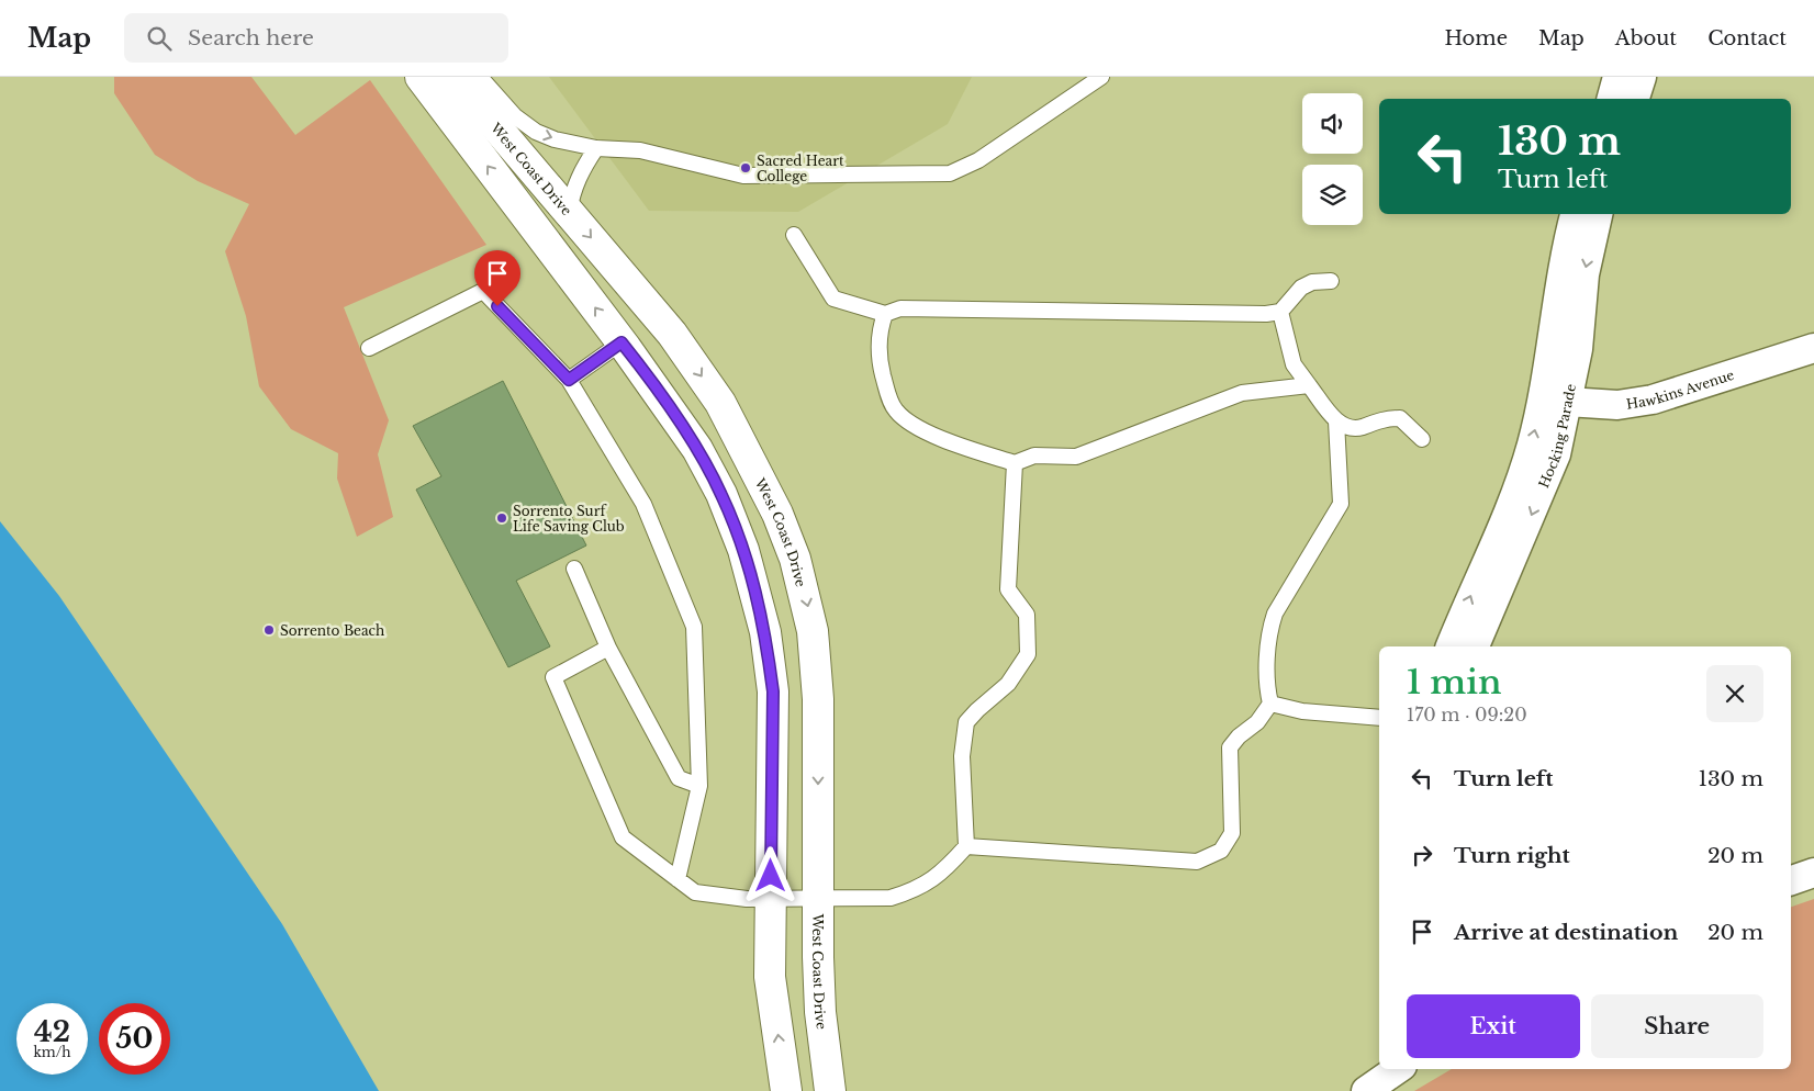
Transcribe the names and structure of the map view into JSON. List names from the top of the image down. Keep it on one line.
{"streets":{"main road":["West Coast Drive"],"street":["Hawkins Avenue","Hocking Parade"]},"crossings":[["Hawkins Avenue","Hocking Parade"]],"places":["Sacred Heart College","Sorrento Surf Life Saving Club","Sorrento Beach"],"page":{"header":"Map","search":"Search here","nav":["Home","Map","About","Contact"],"turn":["130 m","Turn left"],"heading":["1 min","170 m · 09:20"],"list":[{"name":"Turn left","value":"130 m"},{"name":"Turn right","value":"20 m"},{"name":"Arrive at destination","value":"20 m"}],"buttons":["Exit","Share"],"speed":"42 km/h","limit":"50"}}
